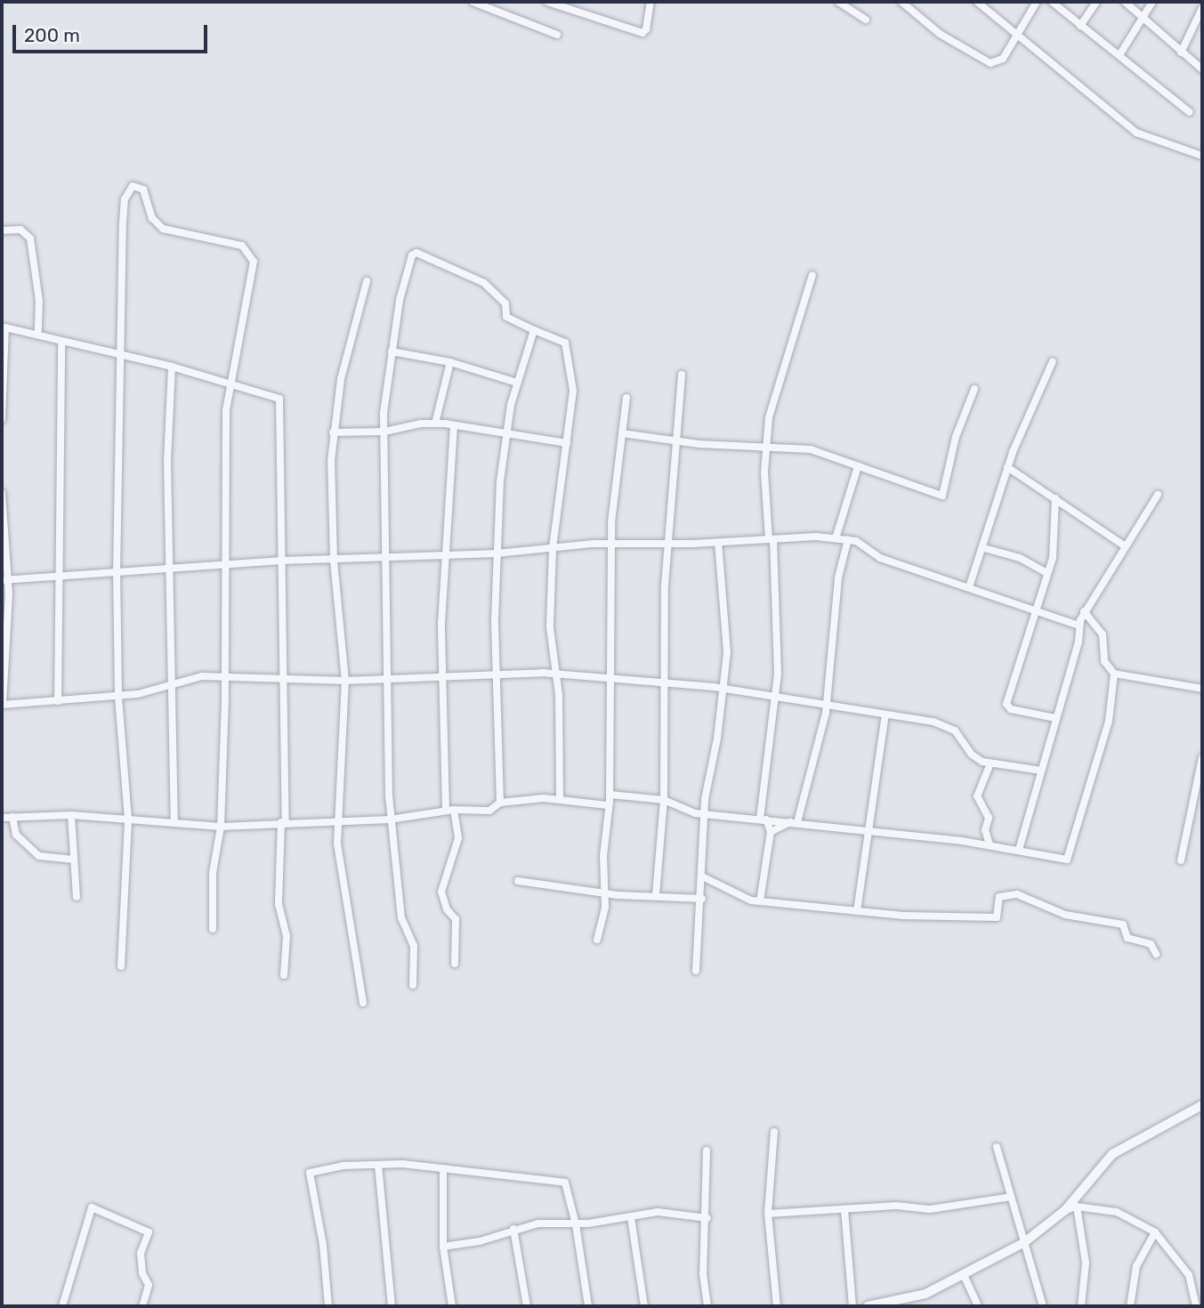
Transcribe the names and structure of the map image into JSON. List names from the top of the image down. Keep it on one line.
{"scale_bar":"200 m"}
